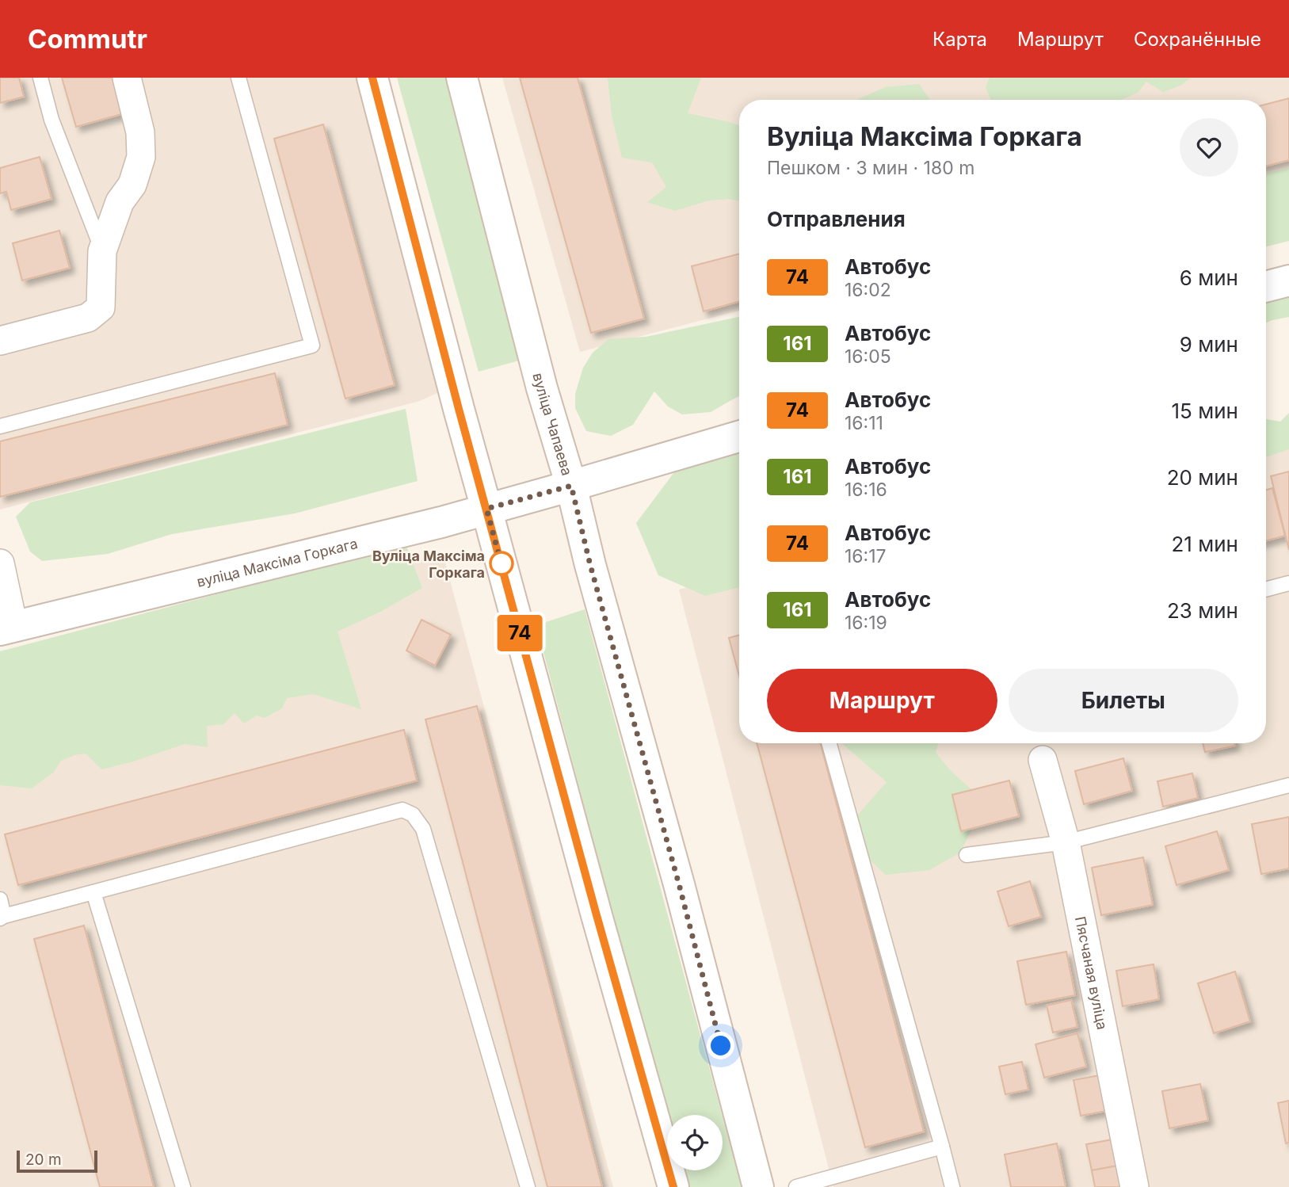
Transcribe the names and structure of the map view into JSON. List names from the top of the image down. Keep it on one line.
{"streets":{"main road":["вуліца Чапаева","вуліца Максіма Горкага"],"street":["Пясчаная вуліца"]},"crossings":[["вуліца Чапаева","вуліца Максіма Горкага"]],"places":["Вуліца Максіма Горкага"],"lines":["bus line 74"],"scale_bar":"20 m","page":{"header":"Commutr","nav":["Карта","Маршрут","Сохранённые"],"on_map":"74","heading":[["Вуліца Максіма Горкага","Пешком · 3 мин · 180 m"],"Отправления"],"list":[{"mark":"74","name":"Автобус","note":"16:02","value":"6 мин"},{"mark":"161","name":"Автобус","note":"16:05","value":"9 мин"},{"mark":"74","name":"Автобус","note":"16:11","value":"15 мин"},{"mark":"161","name":"Автобус","note":"16:16","value":"20 мин"},{"mark":"74","name":"Автобус","note":"16:17","value":"21 мин"},{"mark":"161","name":"Автобус","note":"16:19","value":"23 мин"}],"buttons":["Маршрут","Билеты"],"scale":"20 m"}}
